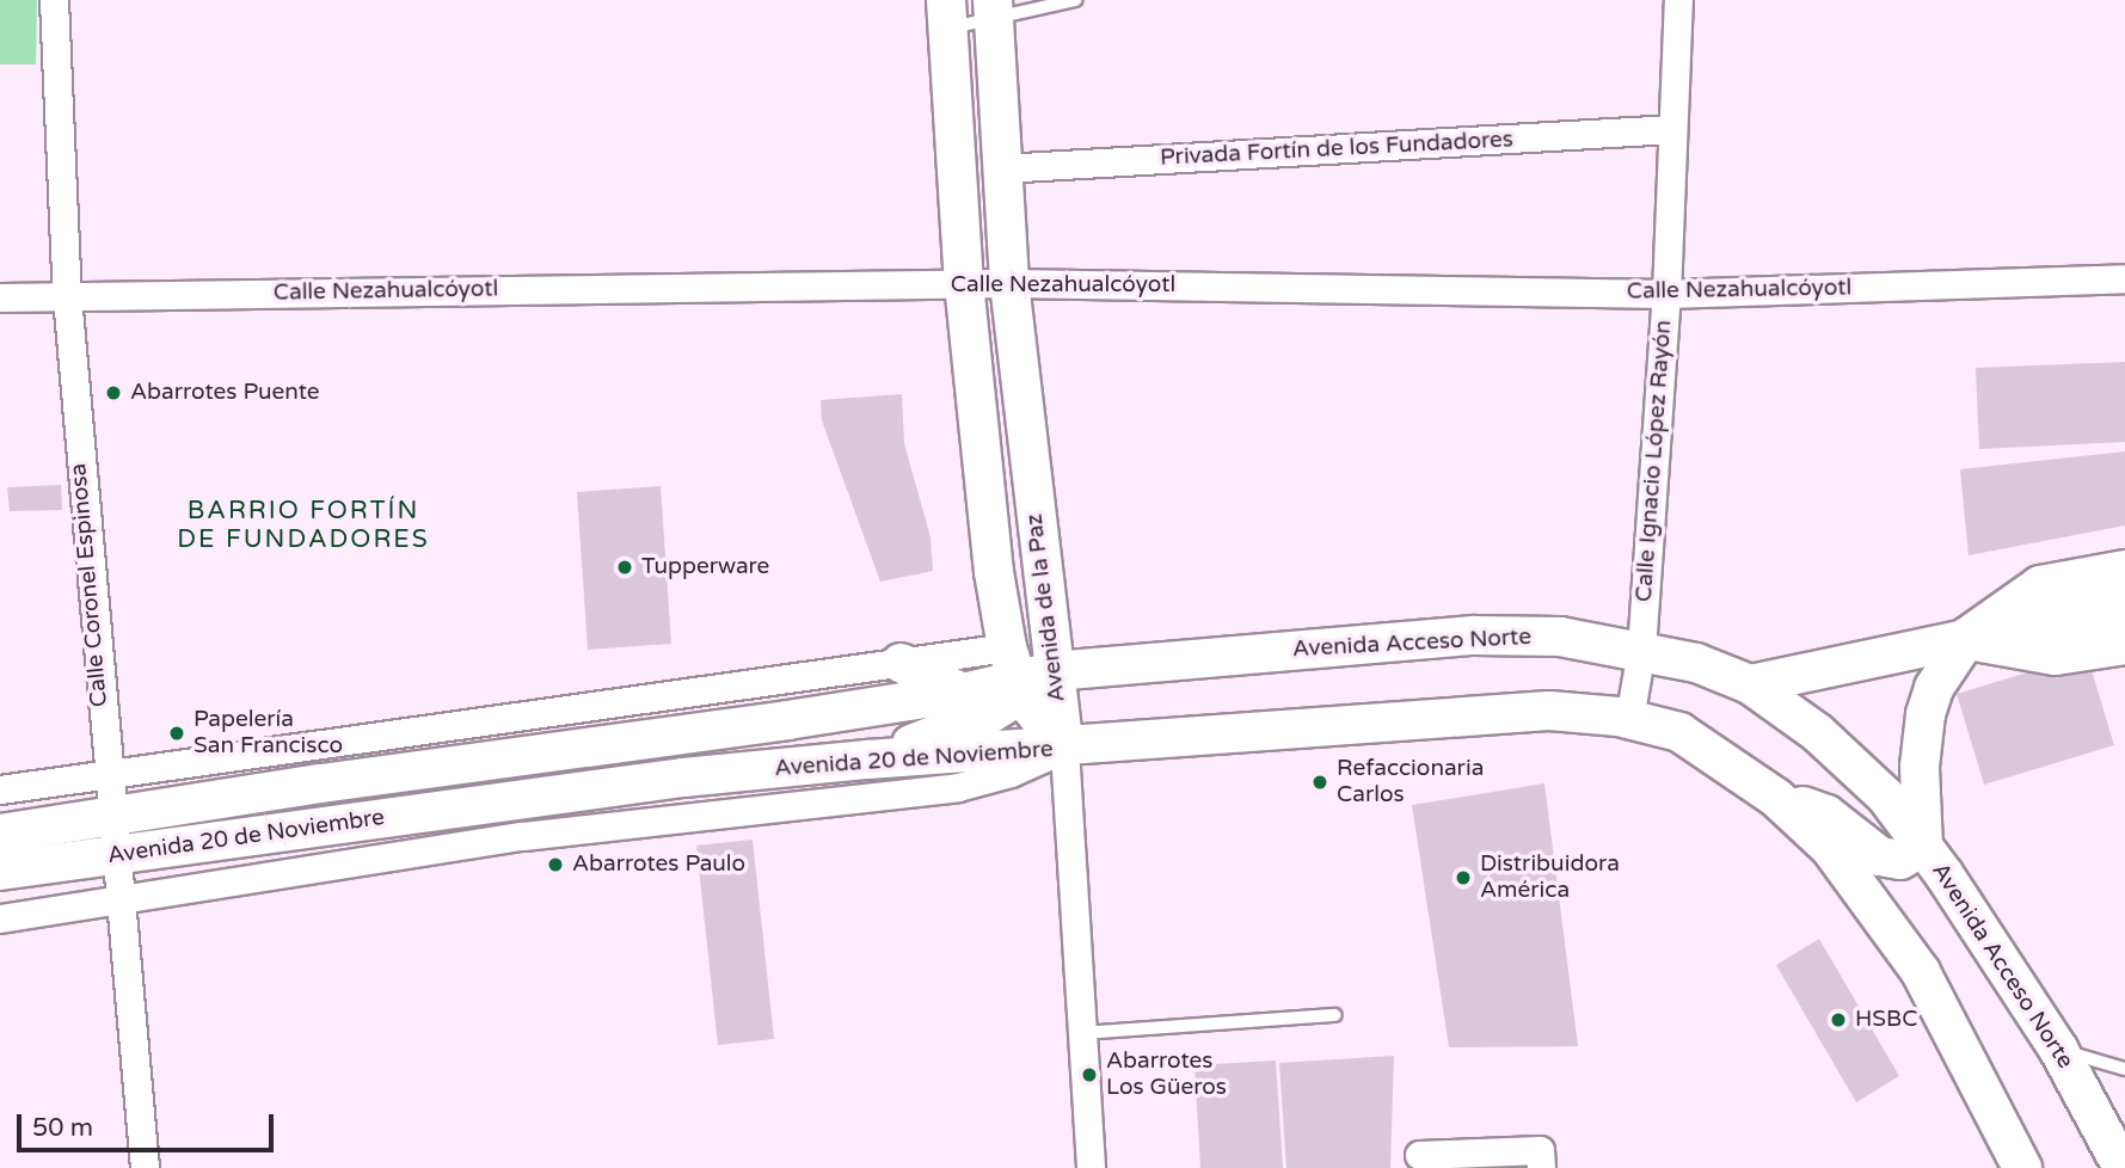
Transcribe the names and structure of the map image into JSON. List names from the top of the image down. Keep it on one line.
{"streets":{"main road":["Avenida de la Paz","Avenida Acceso Norte","Avenida 20 de Noviembre"],"street":["Privada Fortín de los Fundadores","Calle Nezahualcóyotl","Calle Ignacio López Rayón","Calle Coronel Espinosa"]},"crossings":[["Privada Fortín de los Fundadores","Calle Ignacio López Rayón"],["Privada Fortín de los Fundadores","Avenida de la Paz"],["Calle Nezahualcóyotl","Calle Ignacio López Rayón"],["Calle Nezahualcóyotl","Calle Coronel Espinosa"],["Calle Nezahualcóyotl","Avenida de la Paz"],["Calle Ignacio López Rayón","Avenida Acceso Norte"],["Calle Coronel Espinosa","Avenida 20 de Noviembre"],["Avenida de la Paz","Avenida Acceso Norte"],["Avenida de la Paz","Avenida 20 de Noviembre"],["Avenida Acceso Norte","Avenida 20 de Noviembre"]],"districts":["BARRIO FORTÍN DE FUNDADORES"],"places":["Abarrotes Puente","Tupperware","Papelería San Francisco","Refaccionaria Carlos","Abarrotes Paulo","Distribuidora América","HSBC","Abarrotes Los Güeros"],"scale_bar":"50 m"}
